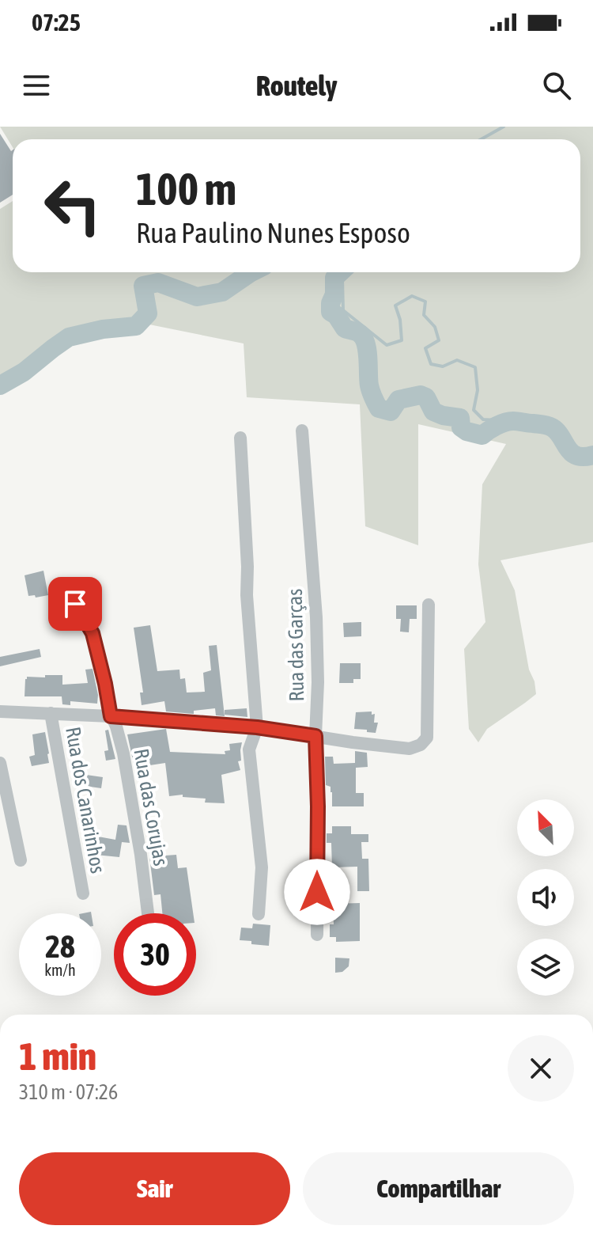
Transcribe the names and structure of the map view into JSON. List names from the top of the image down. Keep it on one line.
{"streets":{"street":["Rua das Garças","Rua dos Canarinhos","Rua das Corujas"]},"north":"top left","page":{"status":"07:25","header":"Routely","turn":["100 m","Rua Paulino Nunes Esposo"],"speed":"28 km/h","limit":"30","heading":["1 min","310 m · 07:26"],"buttons":["Sair","Compartilhar"]}}
